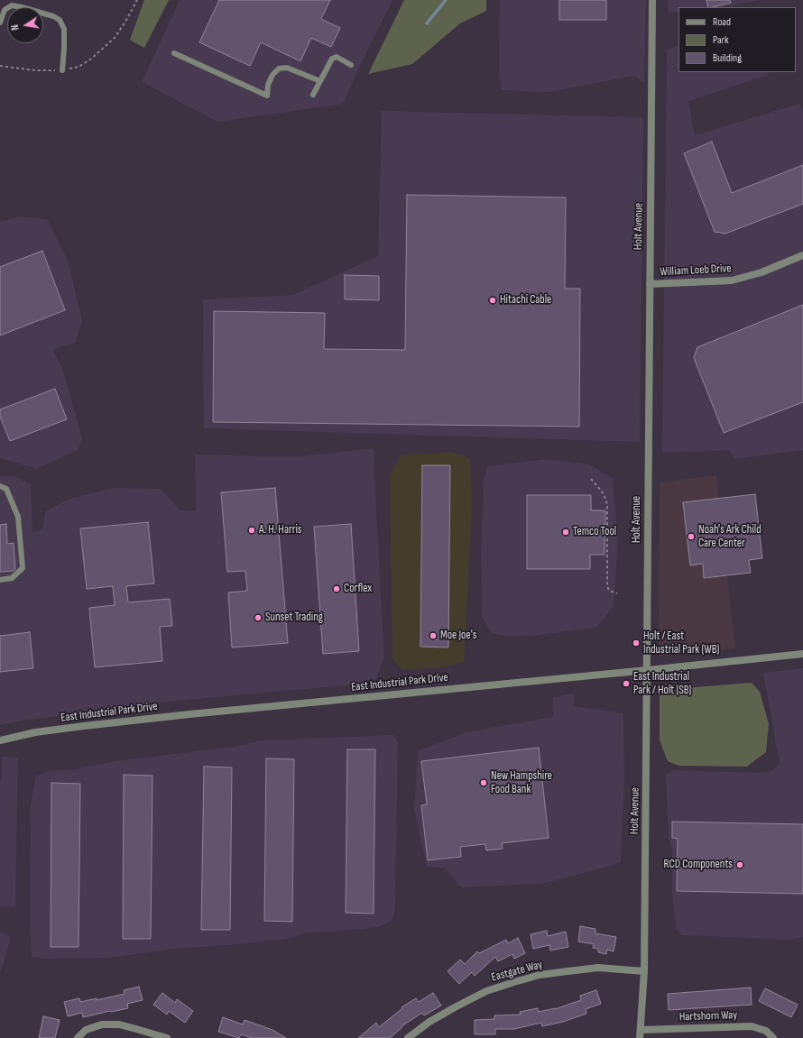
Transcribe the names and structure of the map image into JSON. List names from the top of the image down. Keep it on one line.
{"streets":{"street":["Holt Avenue","William Loeb Drive","East Industrial Park Drive","Eastgate Way","Hartshorn Way"]},"crossings":[["Holt Avenue","William Loeb Drive"],["Holt Avenue","East Industrial Park Drive"],["Holt Avenue","Eastgate Way"],["Holt Avenue","Hartshorn Way"]],"places":["Hitachi Cable","A. H. Harris","Temco Tool","Noah's Ark Child Care Center","Corflex","Sunset Trading","Moe Joe's","Holt / East Industrial Park (WB)","East Industrial Park / Holt (SB)","New Hampshire Food Bank","RCD Components"],"legend":["Road","Park","Building"],"north":"left"}
